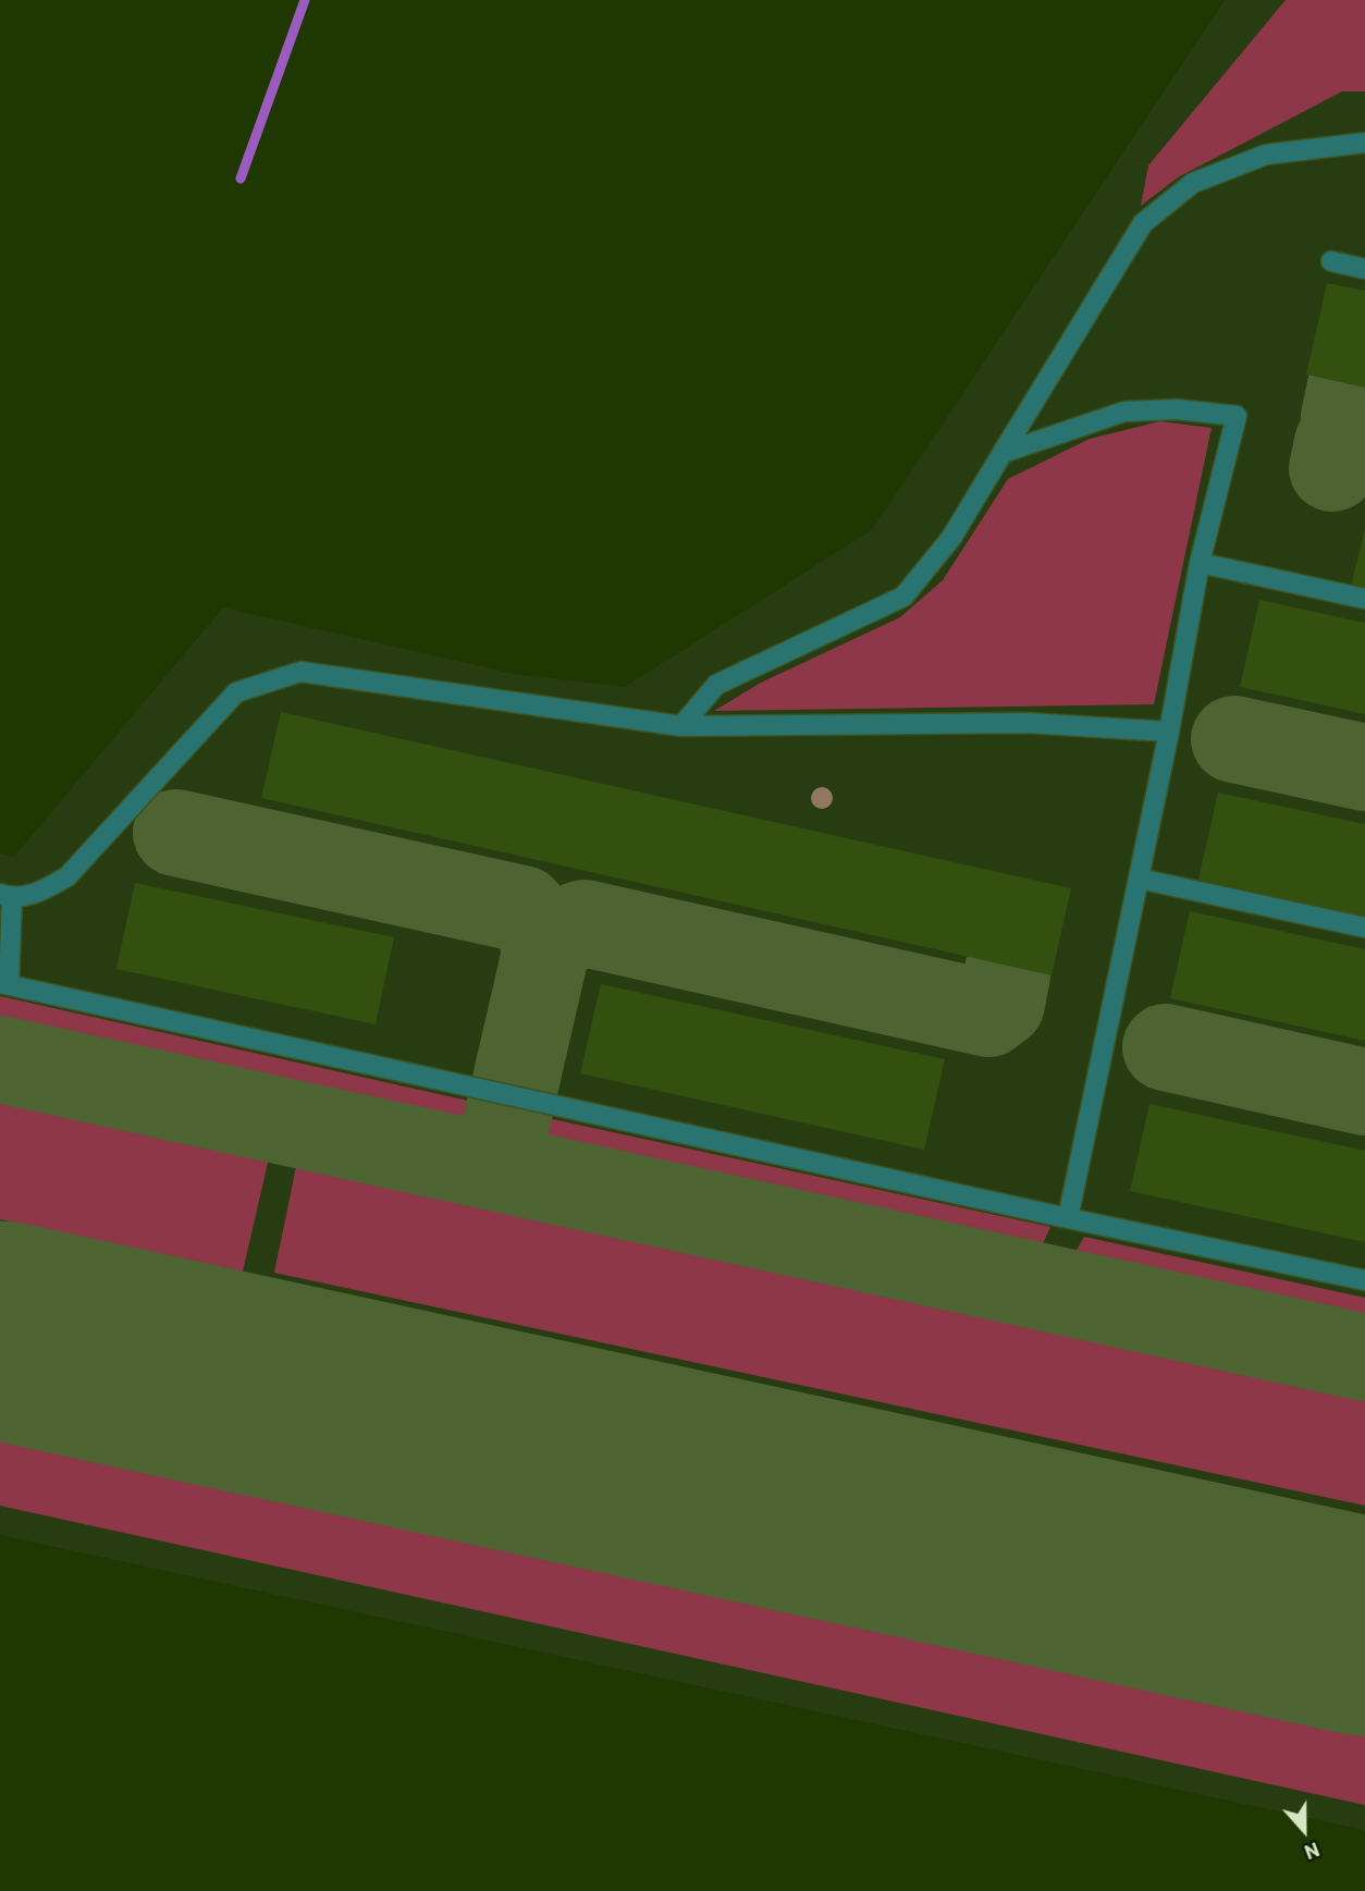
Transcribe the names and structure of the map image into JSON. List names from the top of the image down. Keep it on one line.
{"north":"bottom"}
